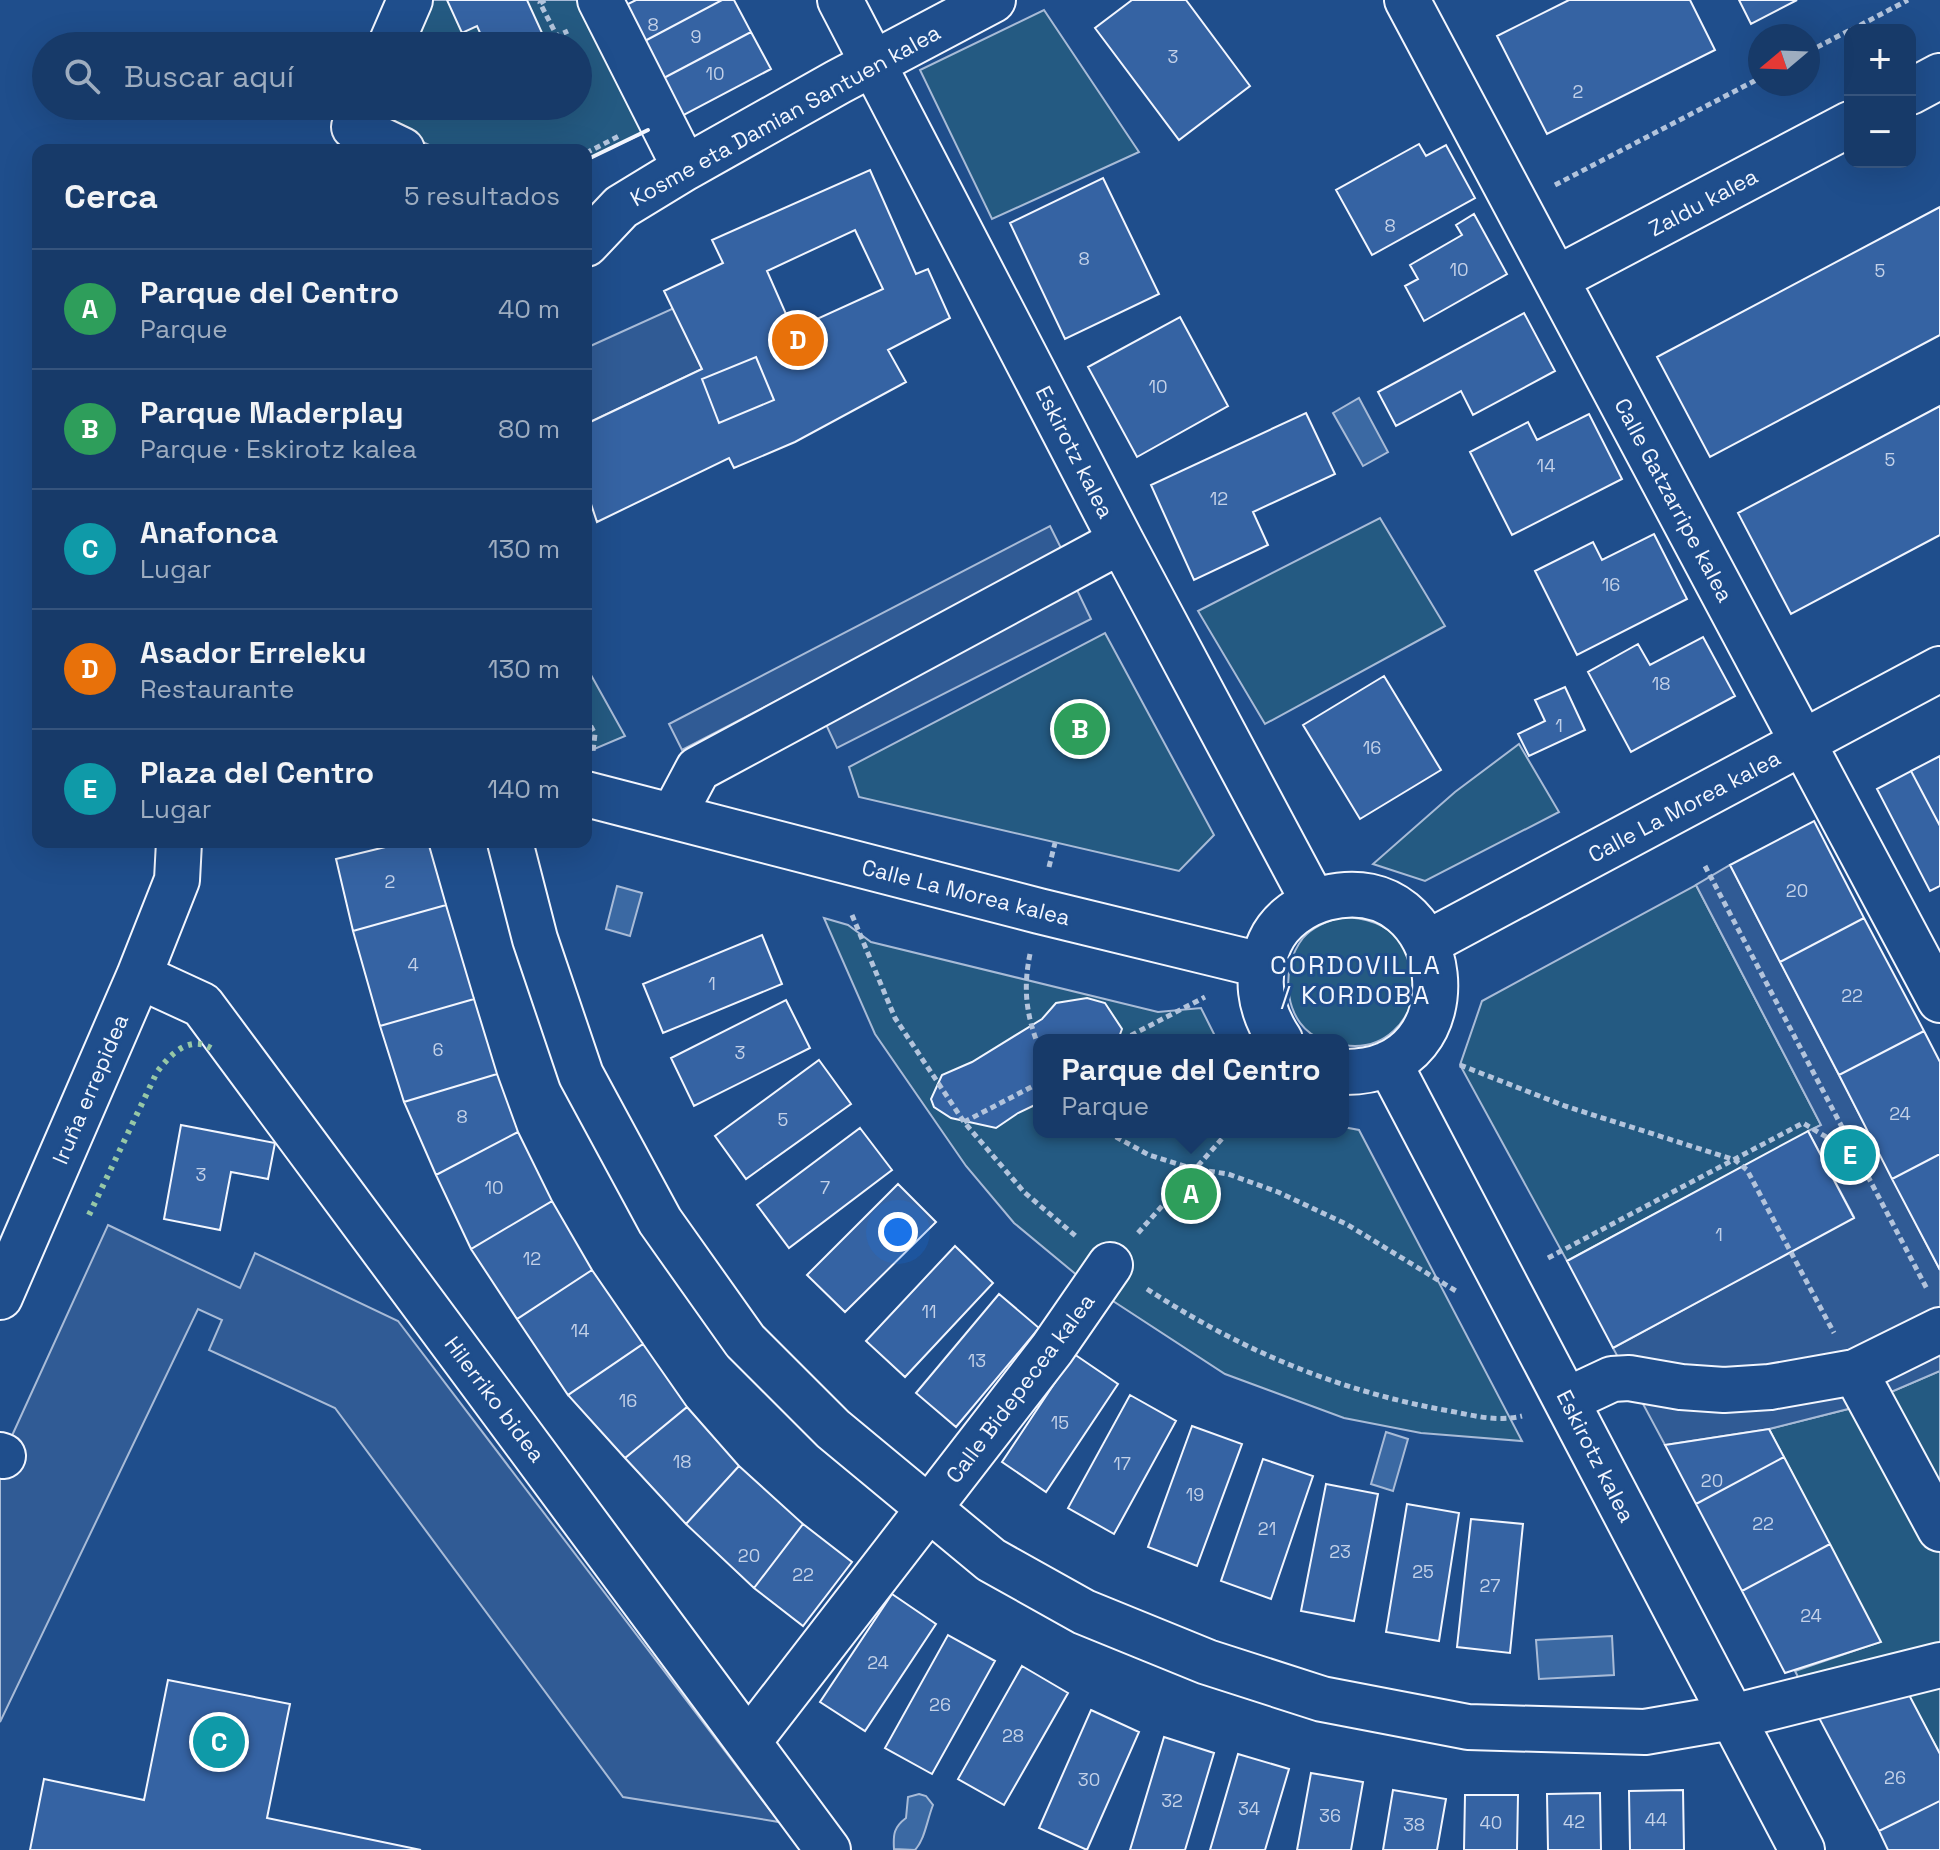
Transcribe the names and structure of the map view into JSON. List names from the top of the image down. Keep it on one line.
{"streets":{"street":["Kosme eta Damian Santuen kalea","Zaldu kalea","Eskirotz kalea","Calle Gatzarripe kalea","Calle La Morea kalea","Iruña errepidea","Calle Bidepecea kalea","Hilerriko bidea"]},"crossings":[["Kosme eta Damian Santuen kalea","Eskirotz kalea"],["Zaldu kalea","Calle Gatzarripe kalea"],["Calle Gatzarripe kalea","Calle La Morea kalea"],["Iruña errepidea","Hilerriko bidea"],["Calle Bidepecea kalea","Hilerriko bidea"]],"districts":["CORDOVILLA / KORDOBA"],"house_numbers":["8","9","3","10","2","8","8","10","5","10","5","14","12","16","18","1","16","2","20","4","1","22","6","3","24","8","5","3","10","7","1","12","11","14","13","16","15","18","17","20","19","22","21","23","20","25","22","27","24","24","26","28","26","30","32","34","36","44","42","40","38"],"north":"left","page":{"map_buttons":["+","−"],"search":"Buscar aquí","heading":["Cerca","5 resultados"],"list":[{"mark":"A","name":"Parque del Centro","note":"Parque","value":"40 m"},{"mark":"B","name":"Parque Maderplay","note":"Parque · Eskirotz kalea","value":"80 m"},{"mark":"C","name":"Anafonca","note":"Lugar","value":"130 m"},{"mark":"D","name":"Asador Erreleku","note":"Restaurante","value":"130 m"},{"mark":"E","name":"Plaza del Centro","note":"Lugar","value":"140 m"}],"pins":["D","B","E","A","C"],"popup":["Parque del Centro","Parque"]}}
